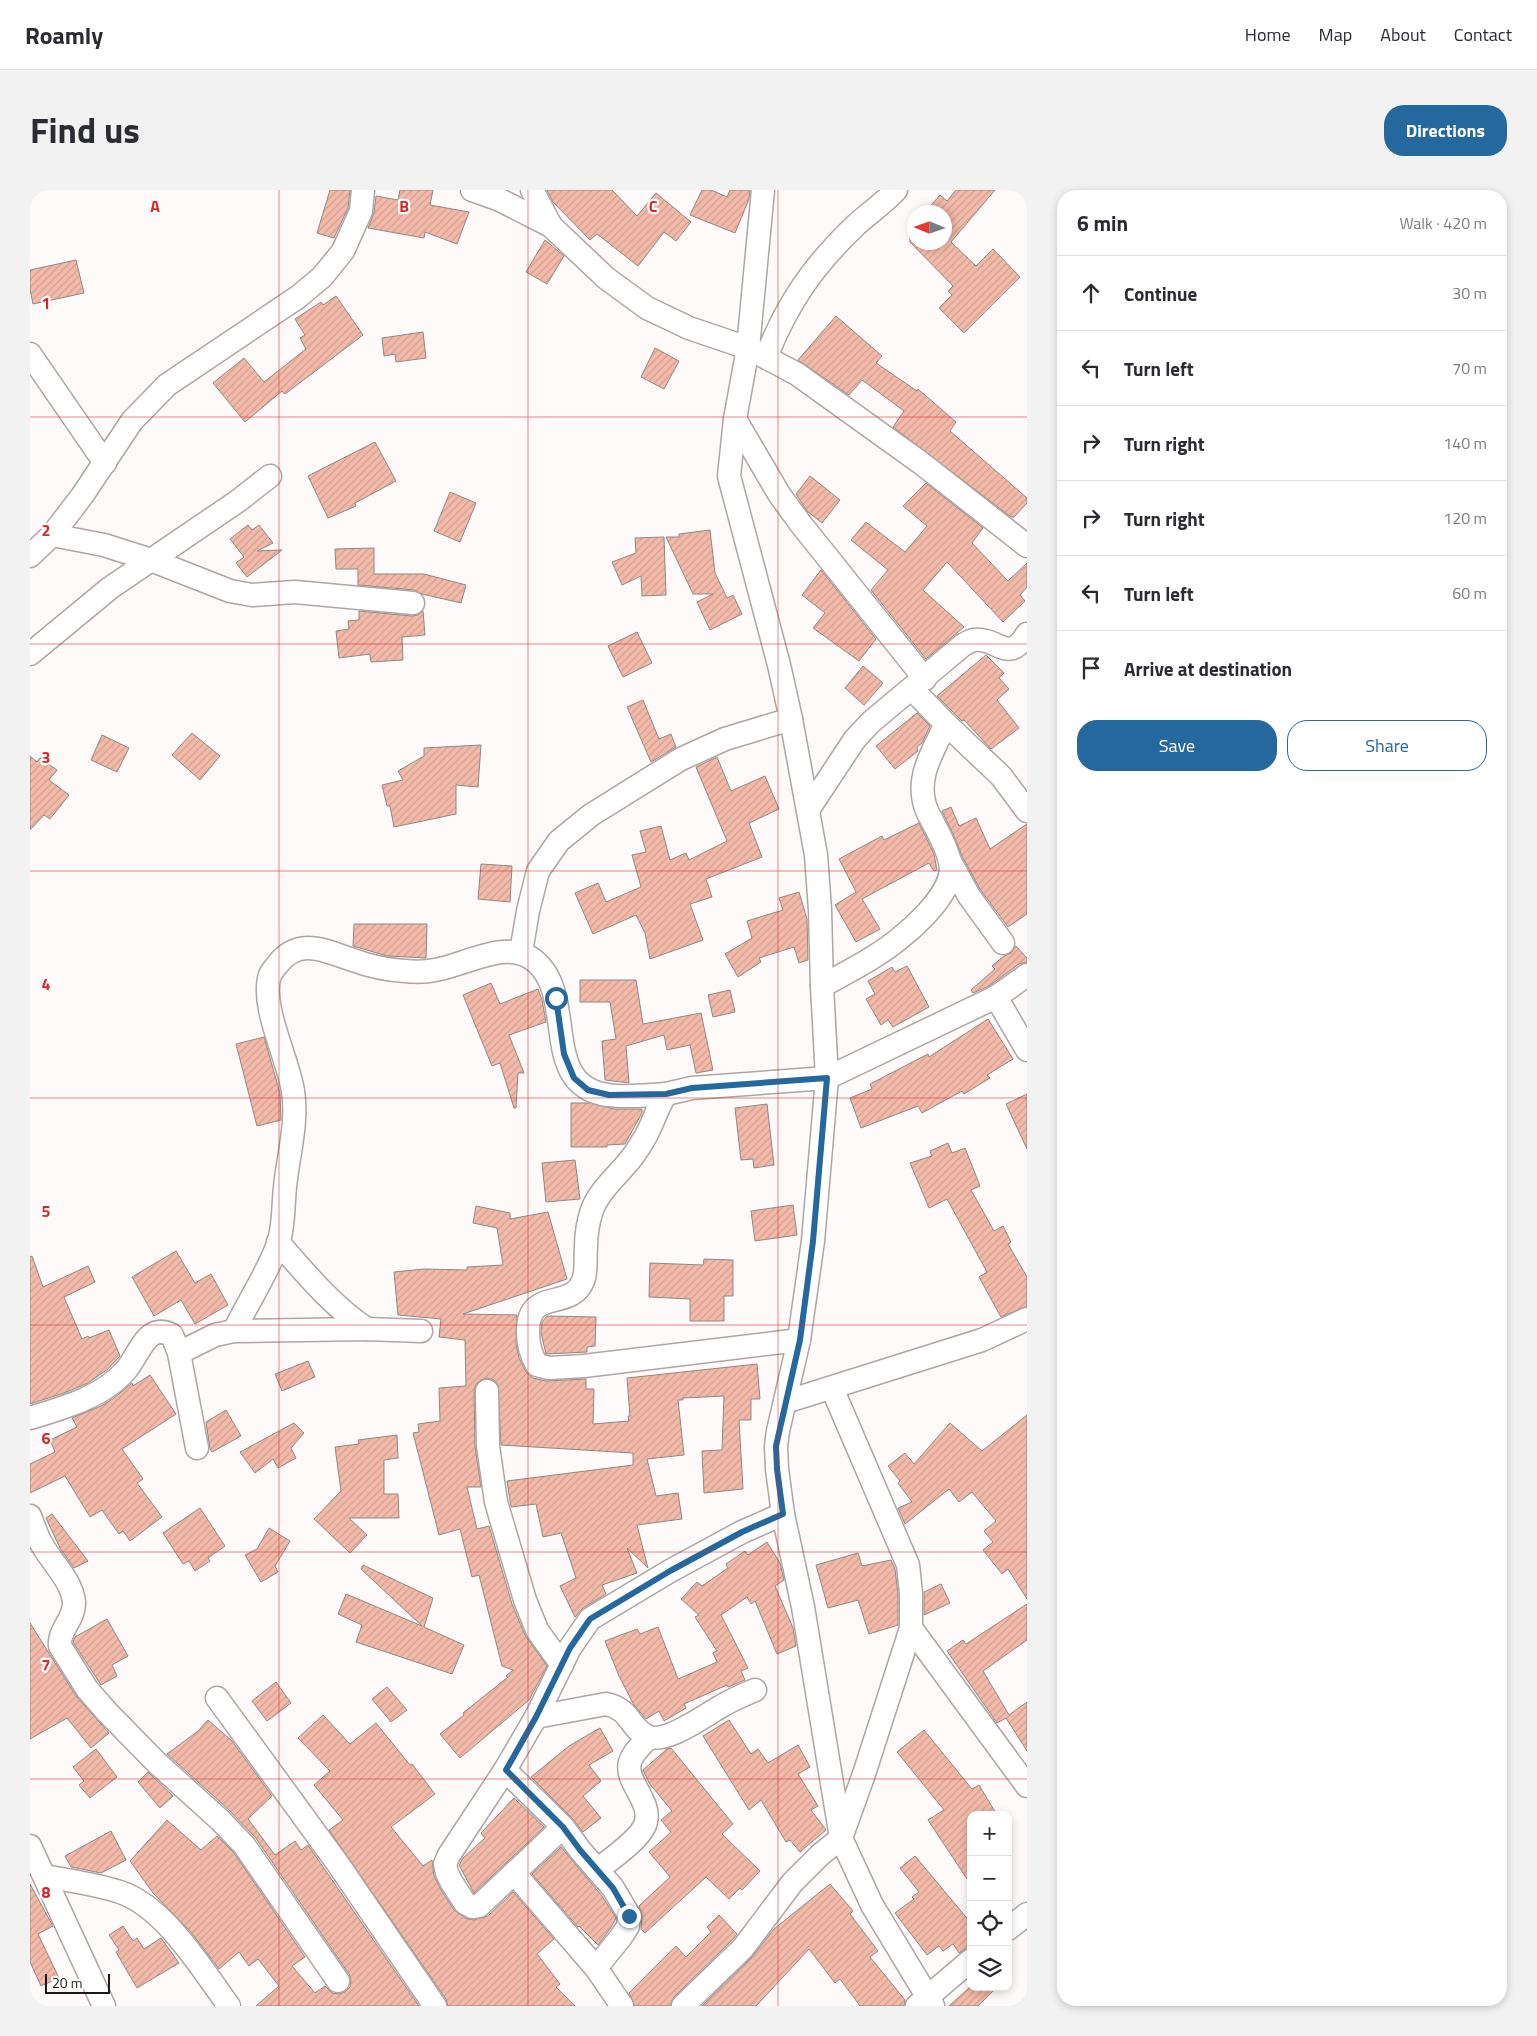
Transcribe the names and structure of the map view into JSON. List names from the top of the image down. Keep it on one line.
{"scale_bar":"20 m","north":"left","page":{"header":"Roamly","nav":["Home","Map","About","Contact"],"title":"Find us","buttons":["Directions",["Save","Share"]],"heading":["6 min","Walk · 420 m"],"list":[["Continue","30 m"],["Turn left","70 m"],["Turn right","140 m"],["Turn right","120 m"],["Turn left","60 m"],"Arrive at destination"],"map_buttons":["+","−"],"scale":"20 m"},"grid":{"columns":["A","B","C"],"rows":["1","2","3","4","5","6","7","8"]}}
